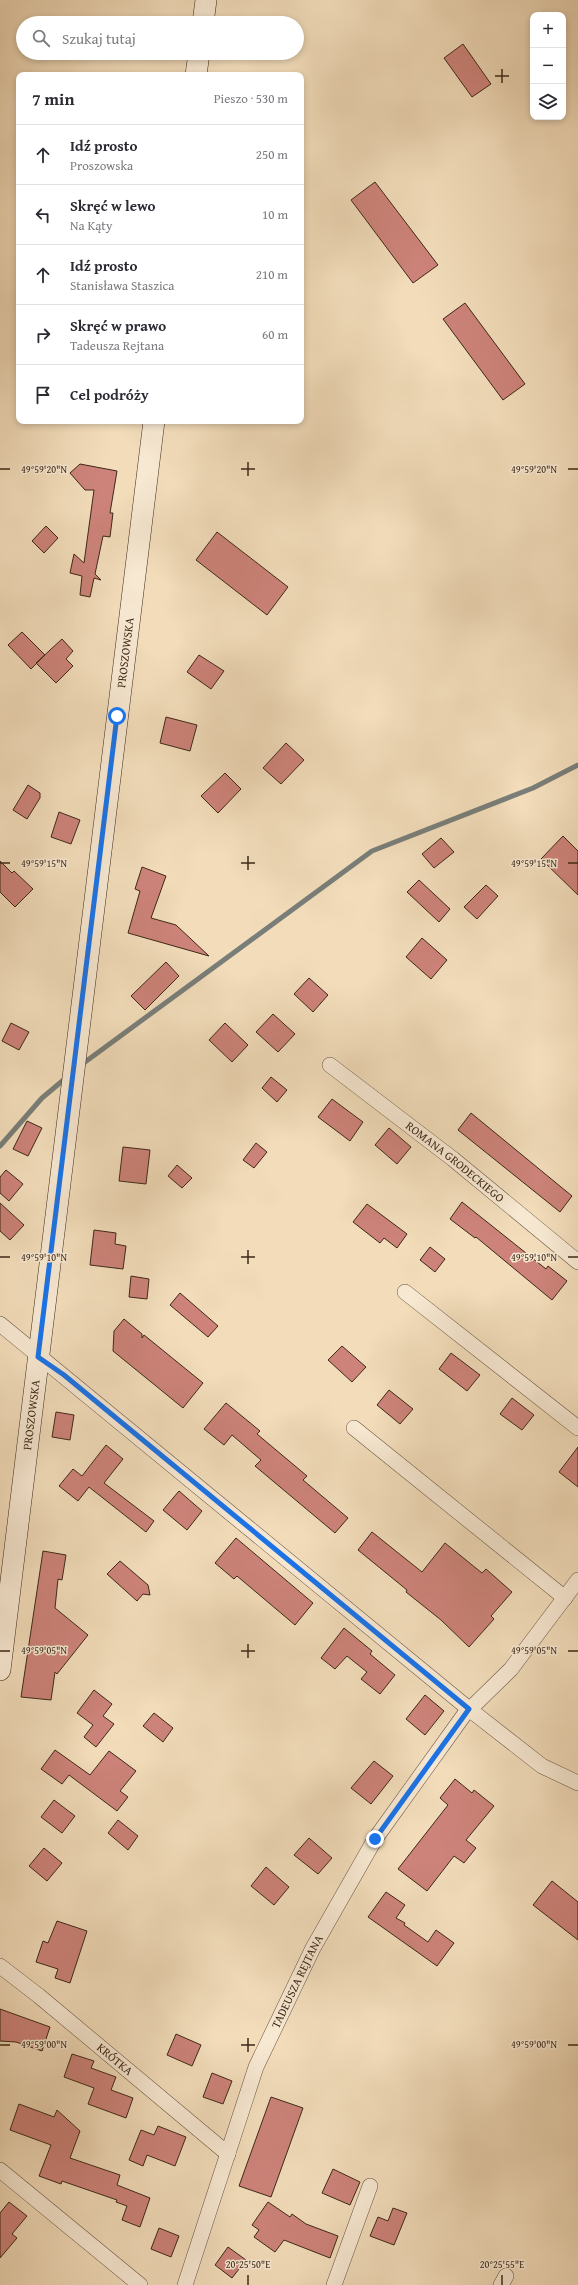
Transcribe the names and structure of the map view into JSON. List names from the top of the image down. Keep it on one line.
{"streets":{"main road":["PROSZOWSKA"],"street":["ROMANA GRODECKIEGO","TADEUSZA REJTANA","KRÓTKA"]},"crossings":[["TADEUSZA REJTANA","KRÓTKA"]],"page":{"map_buttons":["+","−"],"search":"Szukaj tutaj","heading":["7 min","Pieszo · 530 m"],"list":[["Idź prosto","Proszowska","250 m"],["Skręć w lewo","Na Kąty","10 m"],["Idź prosto","Stanisława Staszica","210 m"],["Skręć w prawo","Tadeusza Rejtana","60 m"],"Cel podróży"]},"coordinates":["49°59'20\"N","49°59'15\"N","49°59'10\"N","49°59'05\"N","49°59'00\"N","20°25'50\"E","20°25'55\"E"]}
